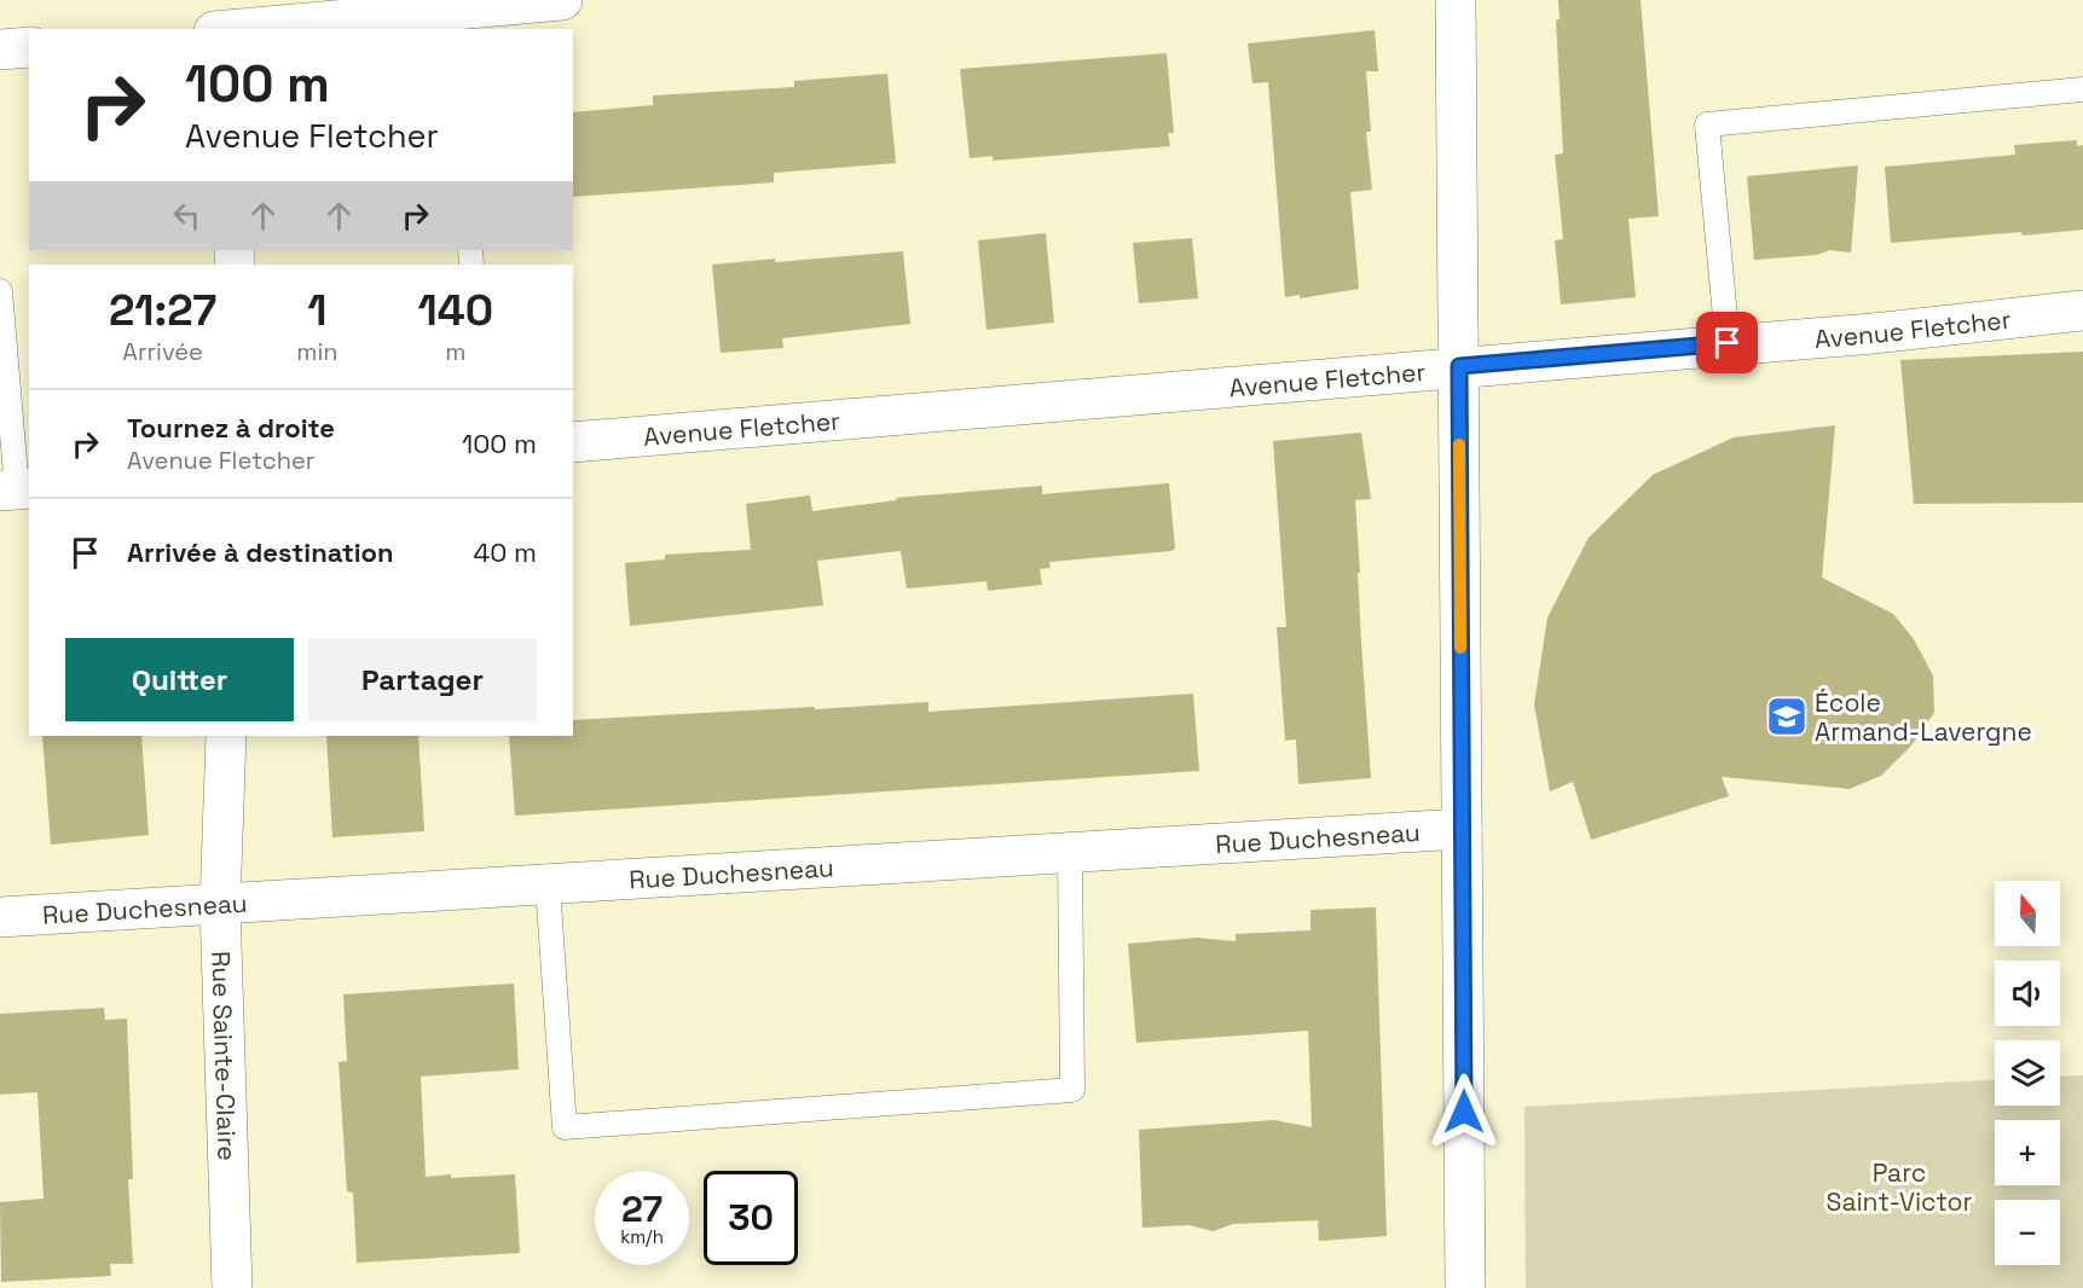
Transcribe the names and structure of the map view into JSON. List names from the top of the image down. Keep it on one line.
{"streets":{"street":["Avenue Fletcher","Rue Duchesneau","Rue Sainte-Claire"]},"crossings":[["Rue Duchesneau","Rue Sainte-Claire"]],"parks":["Parc Saint-Victor"],"places":{"school or university":["École Armand-Lavergne"]},"north":"top","page":{"turn":["100 m","Avenue Fletcher"],"eta":["21:27","Arrivée","1","min","140","m"],"list":[{"name":"Tournez à droite","note":"Avenue Fletcher","value":"100 m"},{"name":"Arrivée à destination","value":"40 m"}],"buttons":["Quitter","Partager"],"map_buttons":["+","−"],"speed":"27 km/h","limit":"30"}}
